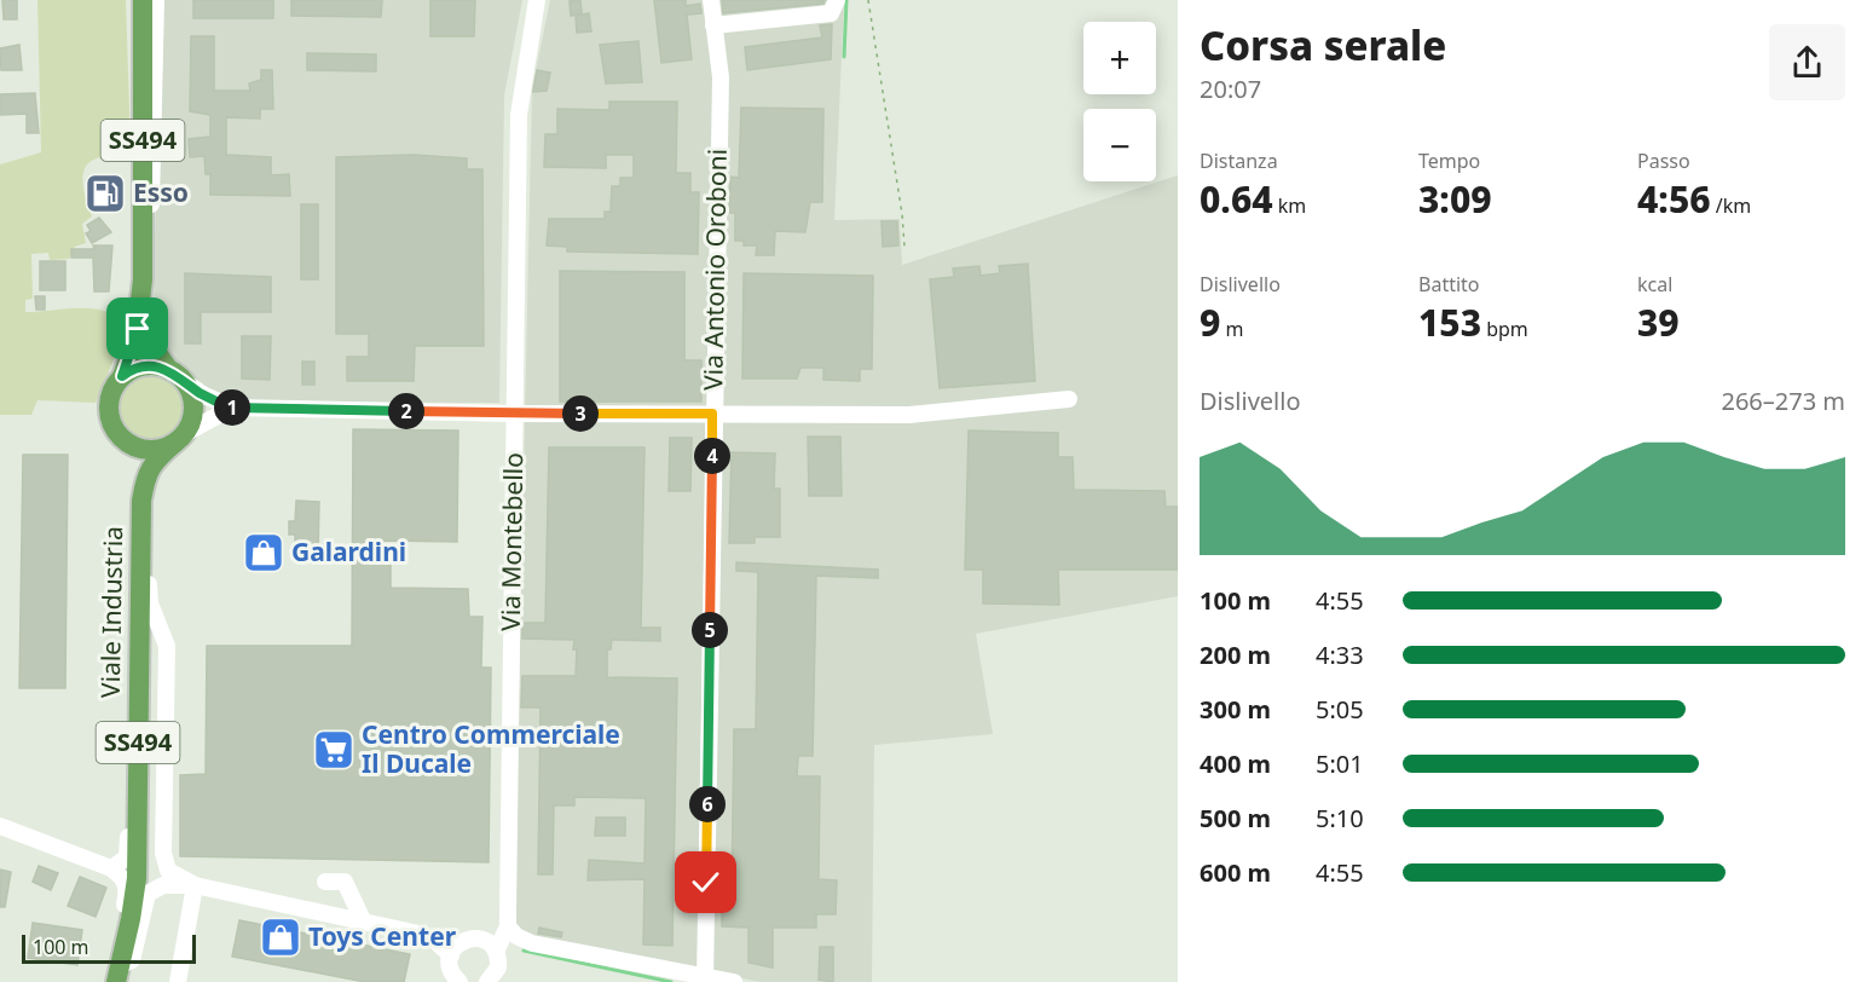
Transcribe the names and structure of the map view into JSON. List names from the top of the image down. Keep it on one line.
{"streets":{"main road":["SS494","Viale Industria"],"street":["Via Antonio Oroboni","Via Montebello"]},"places":{"fuel station":["Esso"],"shop":["Galardini","Toys Center"],"supermarket":["Centro Commerciale Il Ducale"]},"scale_bar":"100 m","page":{"heading":["Corsa serale","20:07"],"map_buttons":["+","−"],"stats":[["Distanza","0.64 km"],["Tempo","3:09"],["Passo","4:56 /km"],["Dislivello","9 m"],["Battito","153 bpm"],["kcal","39"]],"chart":["Dislivello","266–273 m"],"pins":["1","2","3","4","5","6"],"list":[{"name":"100 m","note":"4:55"},{"name":"200 m","note":"4:33"},{"name":"300 m","note":"5:05"},{"name":"400 m","note":"5:01"},{"name":"500 m","note":"5:10"},{"name":"600 m","note":"4:55"}],"scale":"100 m"}}
